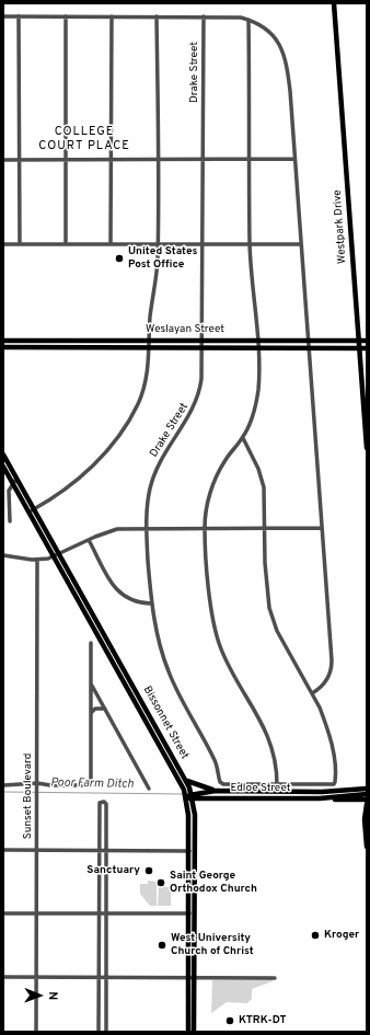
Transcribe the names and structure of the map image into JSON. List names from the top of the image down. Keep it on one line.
{"streets":{"main road":["Westpark Drive","Weslayan Street","Bissonnet Street","Edloe Street"],"street":["Drake Street","Sunset Boulevard"]},"crossings":[["Drake Street","Weslayan Street"],["Drake Street","Edloe Street"],["Westpark Drive","Weslayan Street"],["Bissonnet Street","Edloe Street"]],"districts":["COLLEGE COURT PLACE"],"water":["Poor Farm Ditch"],"places":["United States Post Office","Sanctuary","Saint George Orthodox Church","Kroger","West University Church of Christ","KTRK-DT"],"north":"right"}
